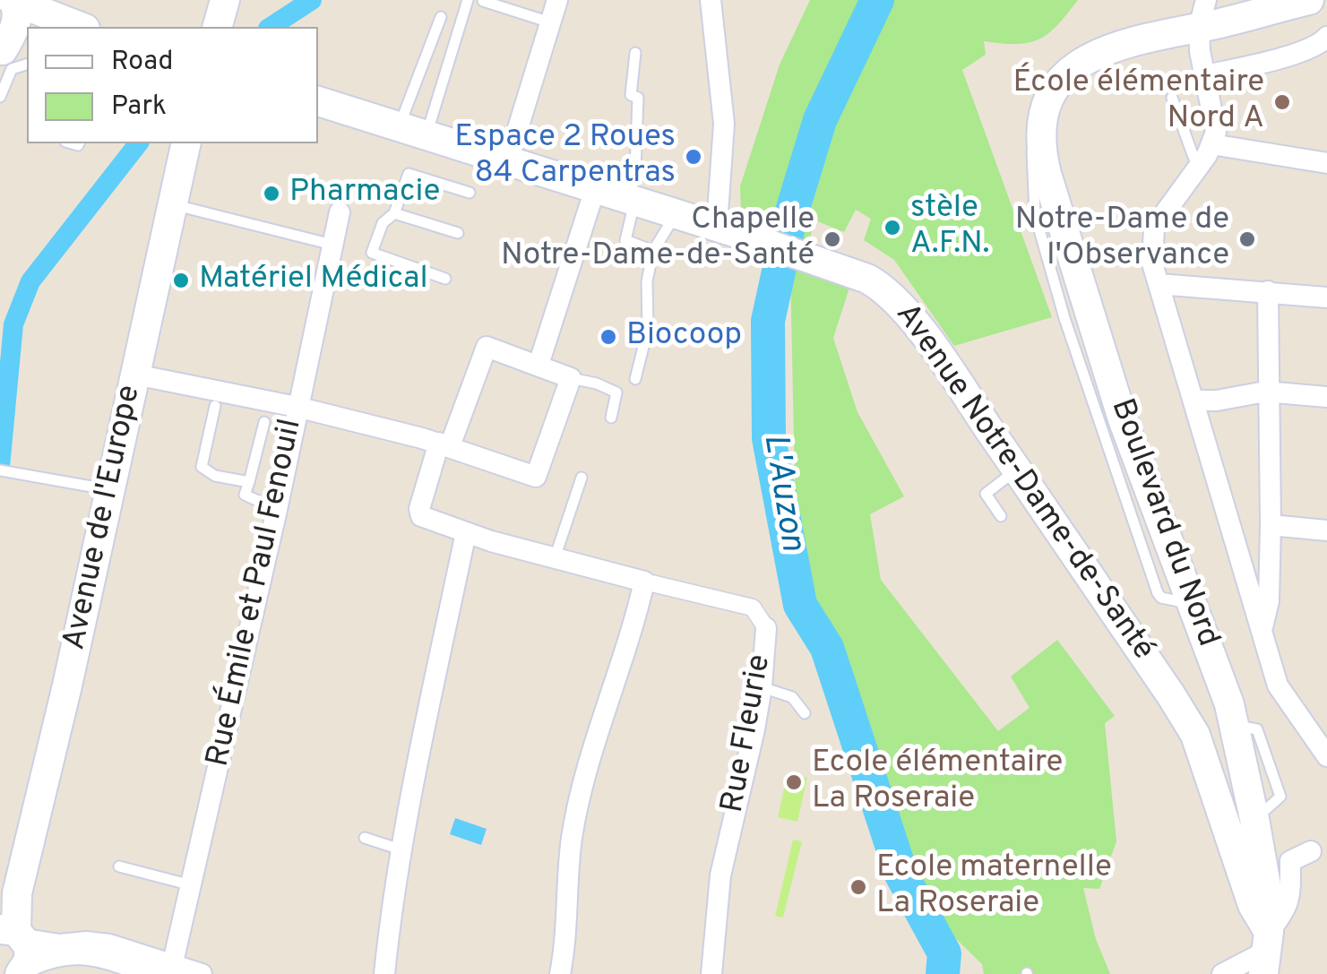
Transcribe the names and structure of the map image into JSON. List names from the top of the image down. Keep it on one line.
{"streets":{"main road":["Avenue Notre-Dame-de-Santé","Avenue de l'Europe","Boulevard du Nord"],"street":["Rue Émile et Paul Fenouil","Rue Fleurie"]},"crossings":[["Avenue Notre-Dame-de-Santé","Boulevard du Nord"]],"water":["L'Auzon"],"places":["École élémentaire Nord A","Espace 2 Roues 84 Carpentras","Pharmacie","stèle A.F.N.","Chapelle Notre-Dame-de-Santé","Notre-Dame de l'Observance","Matériel Médical","Biocoop","Ecole élémentaire La Roseraie","Ecole maternelle La Roseraie"],"legend":["Road","Park"]}
